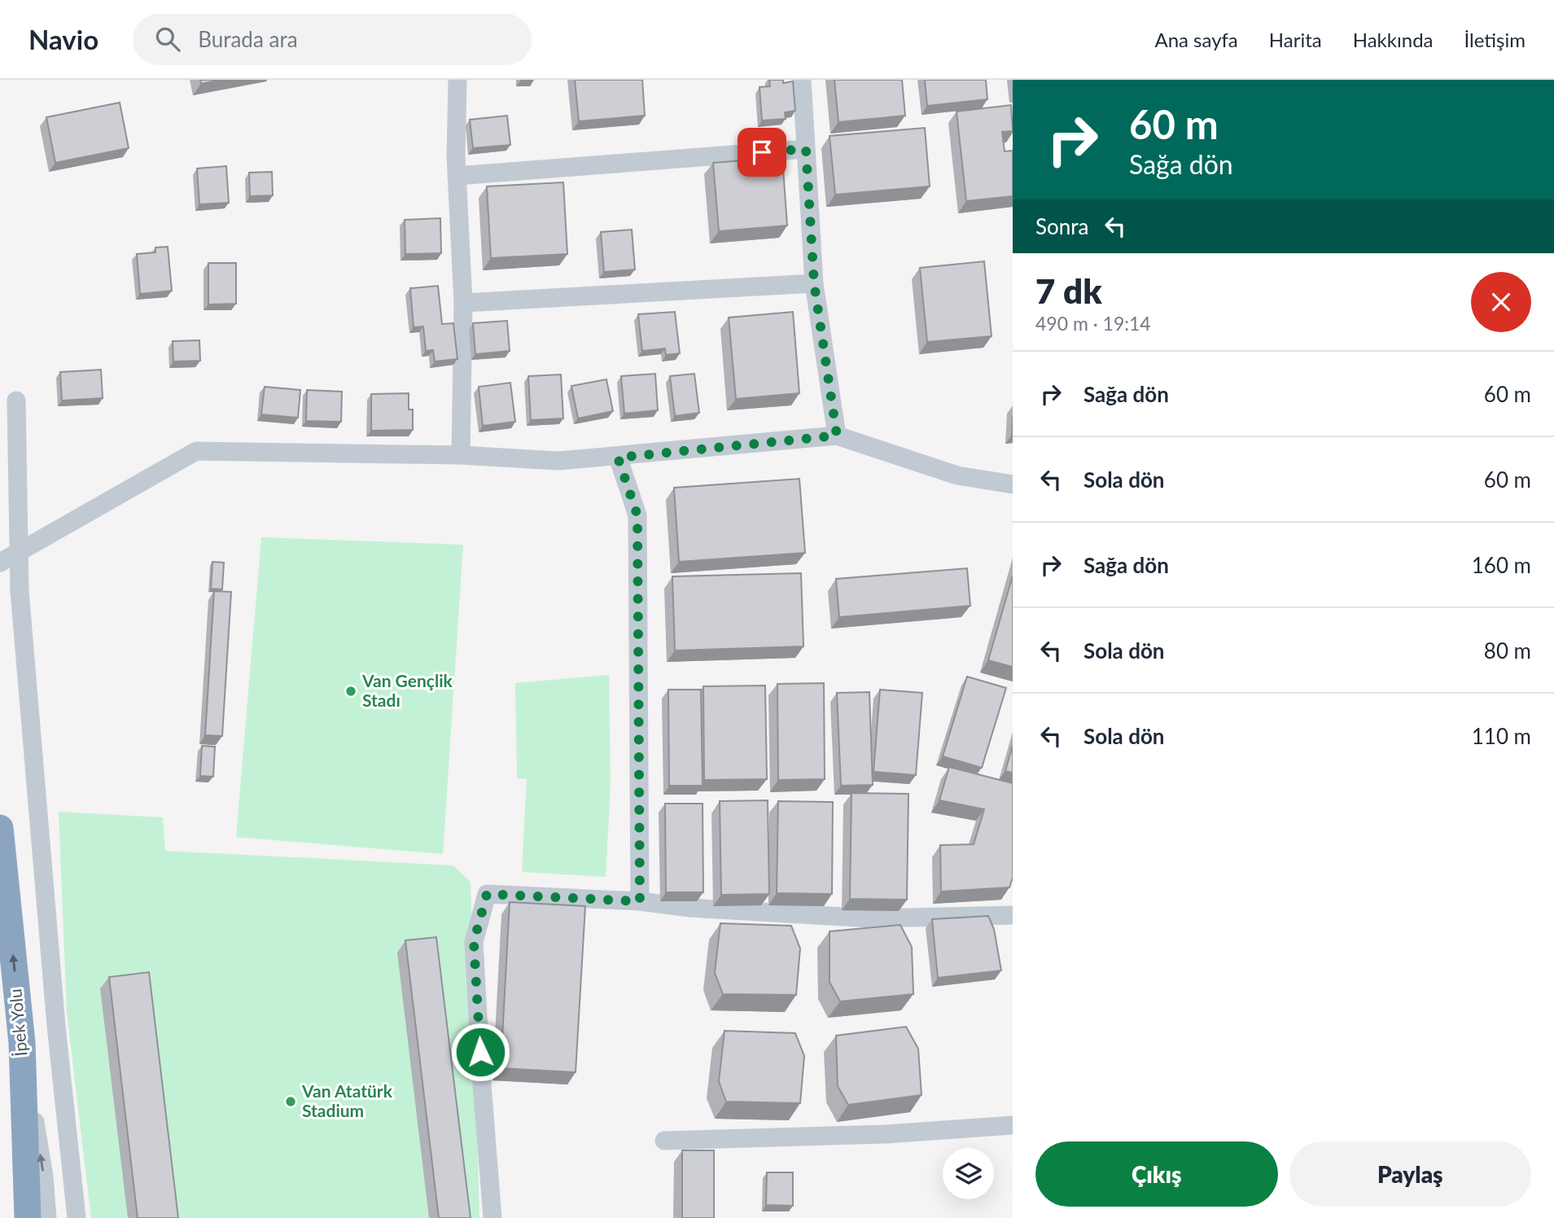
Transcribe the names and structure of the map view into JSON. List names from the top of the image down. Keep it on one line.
{"streets":{"highway":["İpek Yolu"]},"one_way":["İpek Yolu"],"places":["Van Gençlik Stadı","Van Atatürk Stadium"],"page":{"header":"Navio","search":"Burada ara","nav":["Ana sayfa","Harita","Hakkında","İletişim"],"turn":["60 m","Sağa dön"],"then":"Sonra","heading":["7 dk","490 m · 19:14"],"list":[{"name":"Sağa dön","value":"60 m"},{"name":"Sola dön","value":"60 m"},{"name":"Sağa dön","value":"160 m"},{"name":"Sola dön","value":"80 m"},{"name":"Sola dön","value":"110 m"}],"buttons":["Çıkış","Paylaş"]}}
